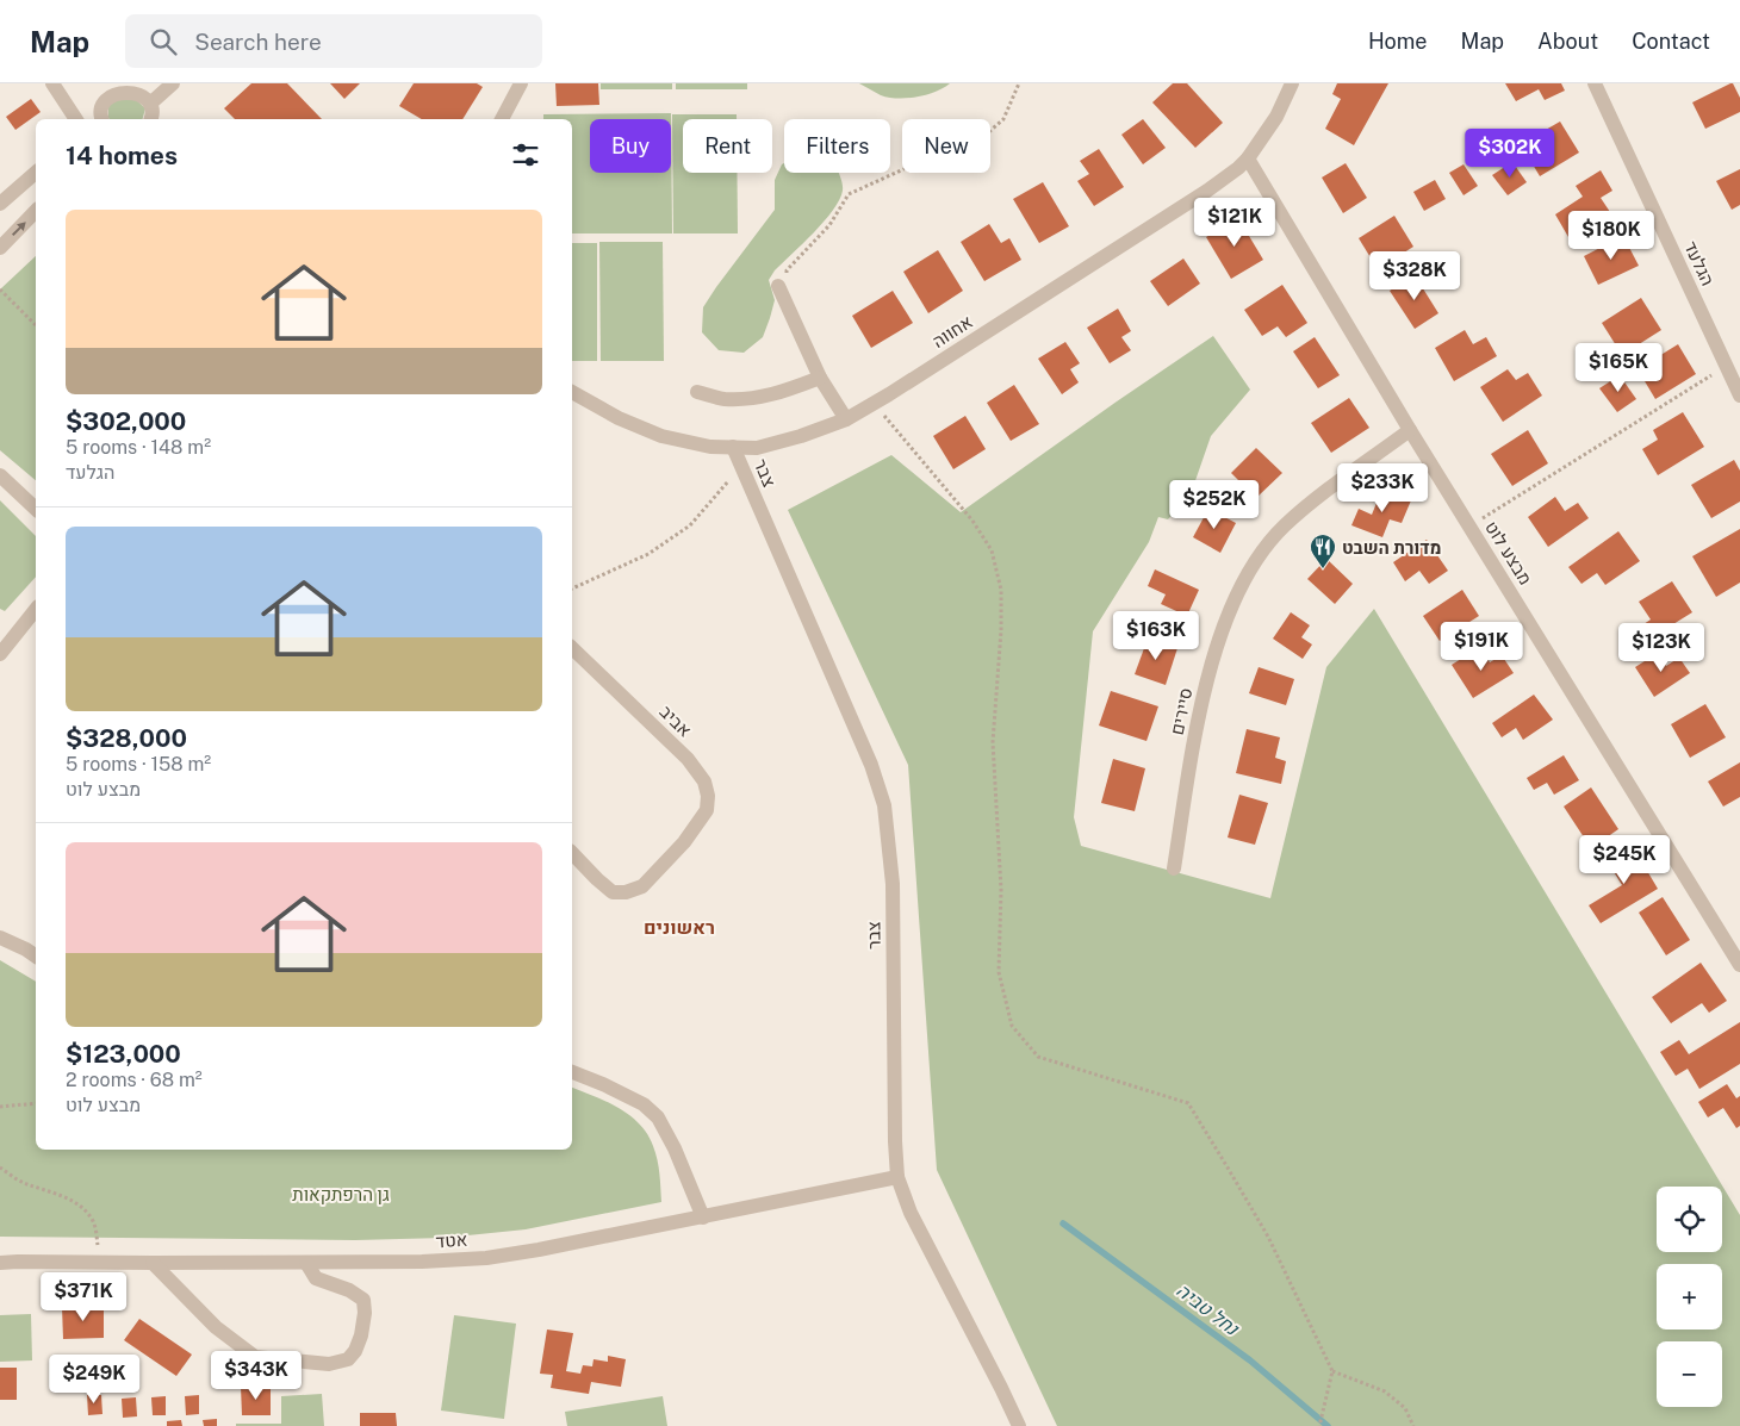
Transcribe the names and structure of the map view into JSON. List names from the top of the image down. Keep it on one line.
{"streets":{"street":["הגלעד","אחווה","צבר","מבצע לוט","סיירים","אביב","אטד"]},"crossings":[["אחווה","צבר"],["אחווה","מבצע לוט"],["צבר","אטד"],["מבצע לוט","סיירים"]],"districts":["ראשונים"],"water":["נחל טביה"],"parks":["גן הרפתקאות"],"places":{"restaurant":["מדורת השבט"]},"page":{"header":"Map","search":"Search here","nav":["Home","Map","About","Contact"],"chip":["Buy","Rent","Filters","New"],"heading":"14 homes","price":["$302K","$121K","$180K","$328K","$165K","$233K","$252K","$163K","$191K","$123K","$245K","$371K","$343K","$249K"],"list":[{"name":"$302,000","note":"5 rooms · 148 m² · הגלעד"},{"name":"$328,000","note":"5 rooms · 158 m² · מבצע לוט"},{"name":"$123,000","note":"2 rooms · 68 m² · מבצע לוט"}],"map_buttons":["+","−"]}}
